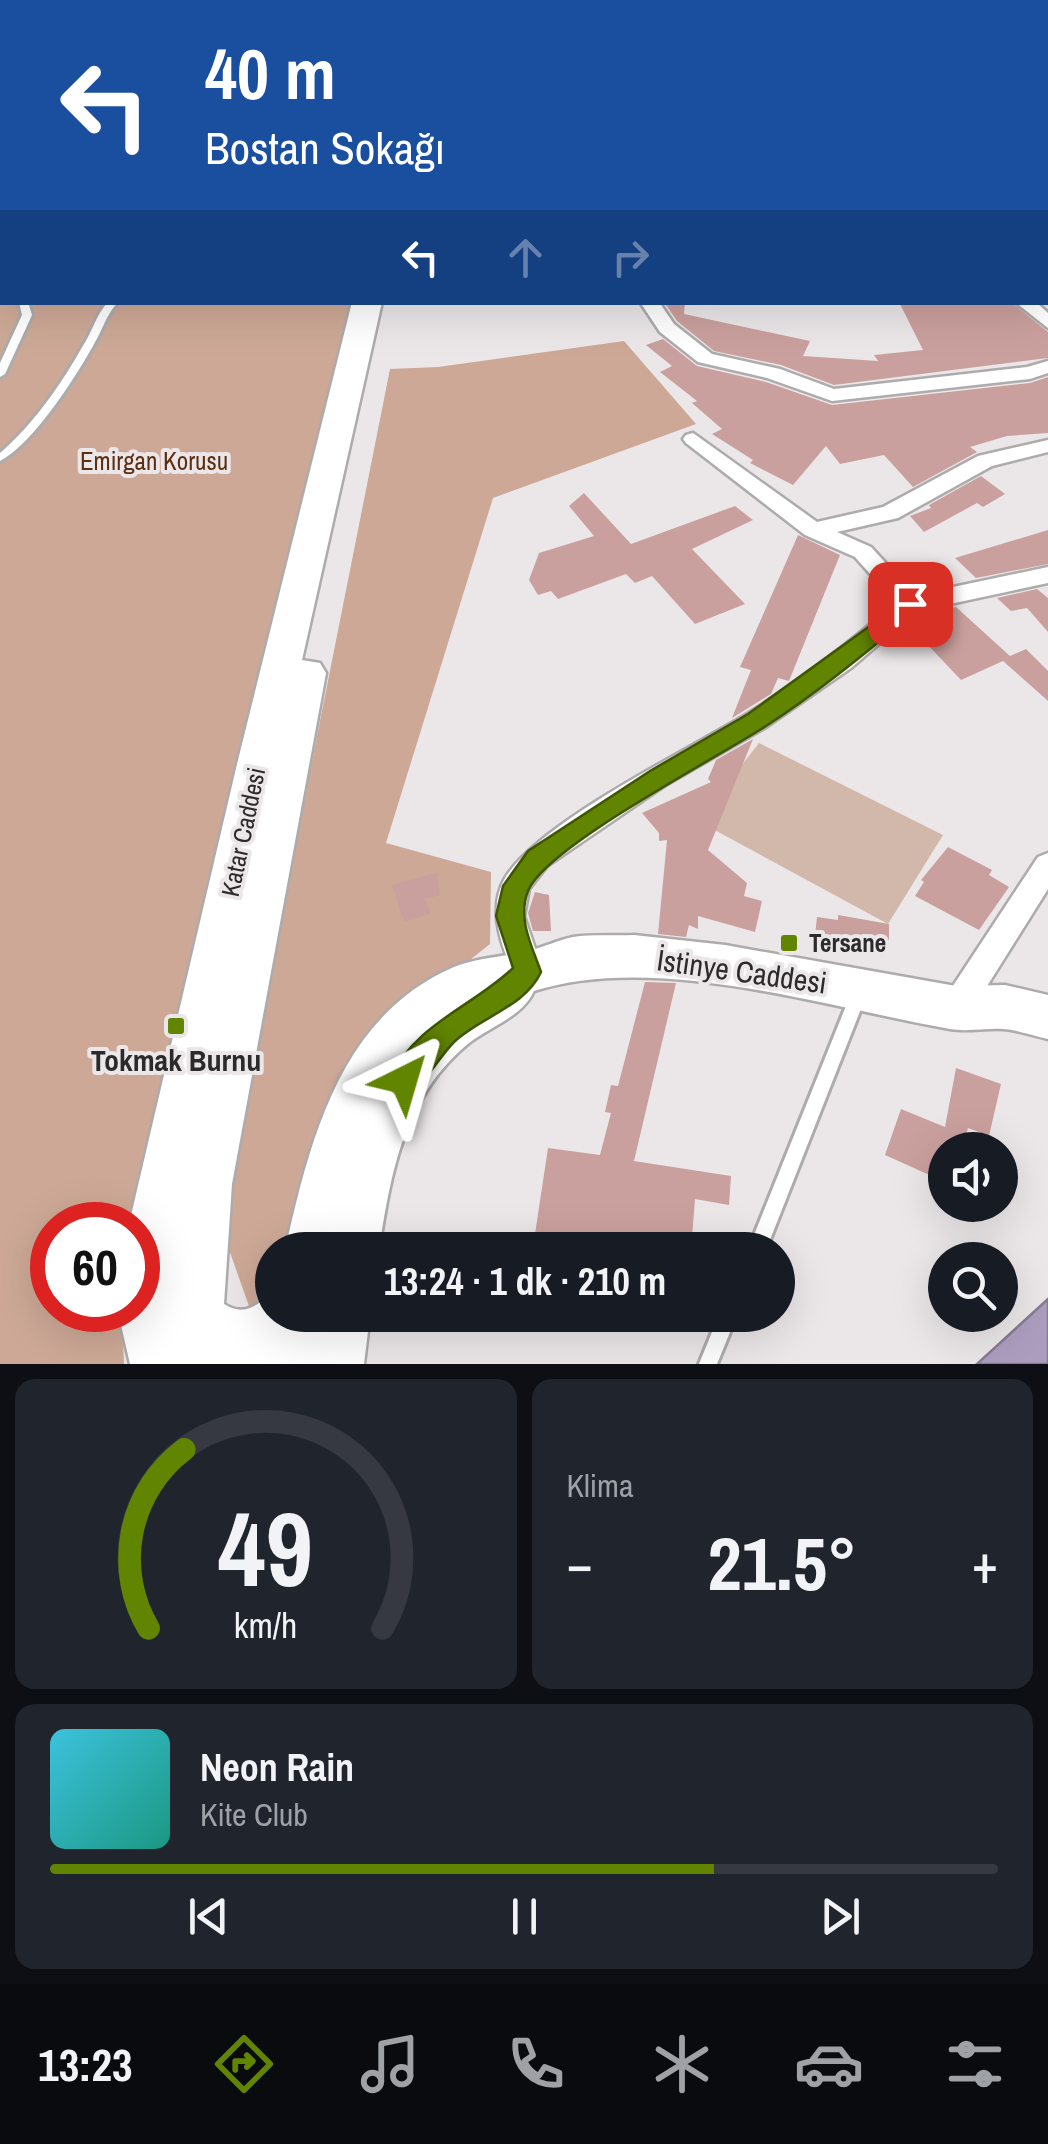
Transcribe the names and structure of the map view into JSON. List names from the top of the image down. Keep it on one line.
{"streets":{"main road":["Katar Caddesi","İstinye Caddesi"]},"parks":["Emirgan Korusu"],"places":{"transit":["Tersane","Tokmak Burnu"]},"page":{"turn":["40 m","Bostan Sokağı"],"limit":"60","trip":"13:24 · 1 dk · 210 m","tile":"Klima","heat":["−","21.5°","+"],"song":["Neon Rain","Kite Club"],"tabs":"13:23","gauge":["49","km/h"]}}
